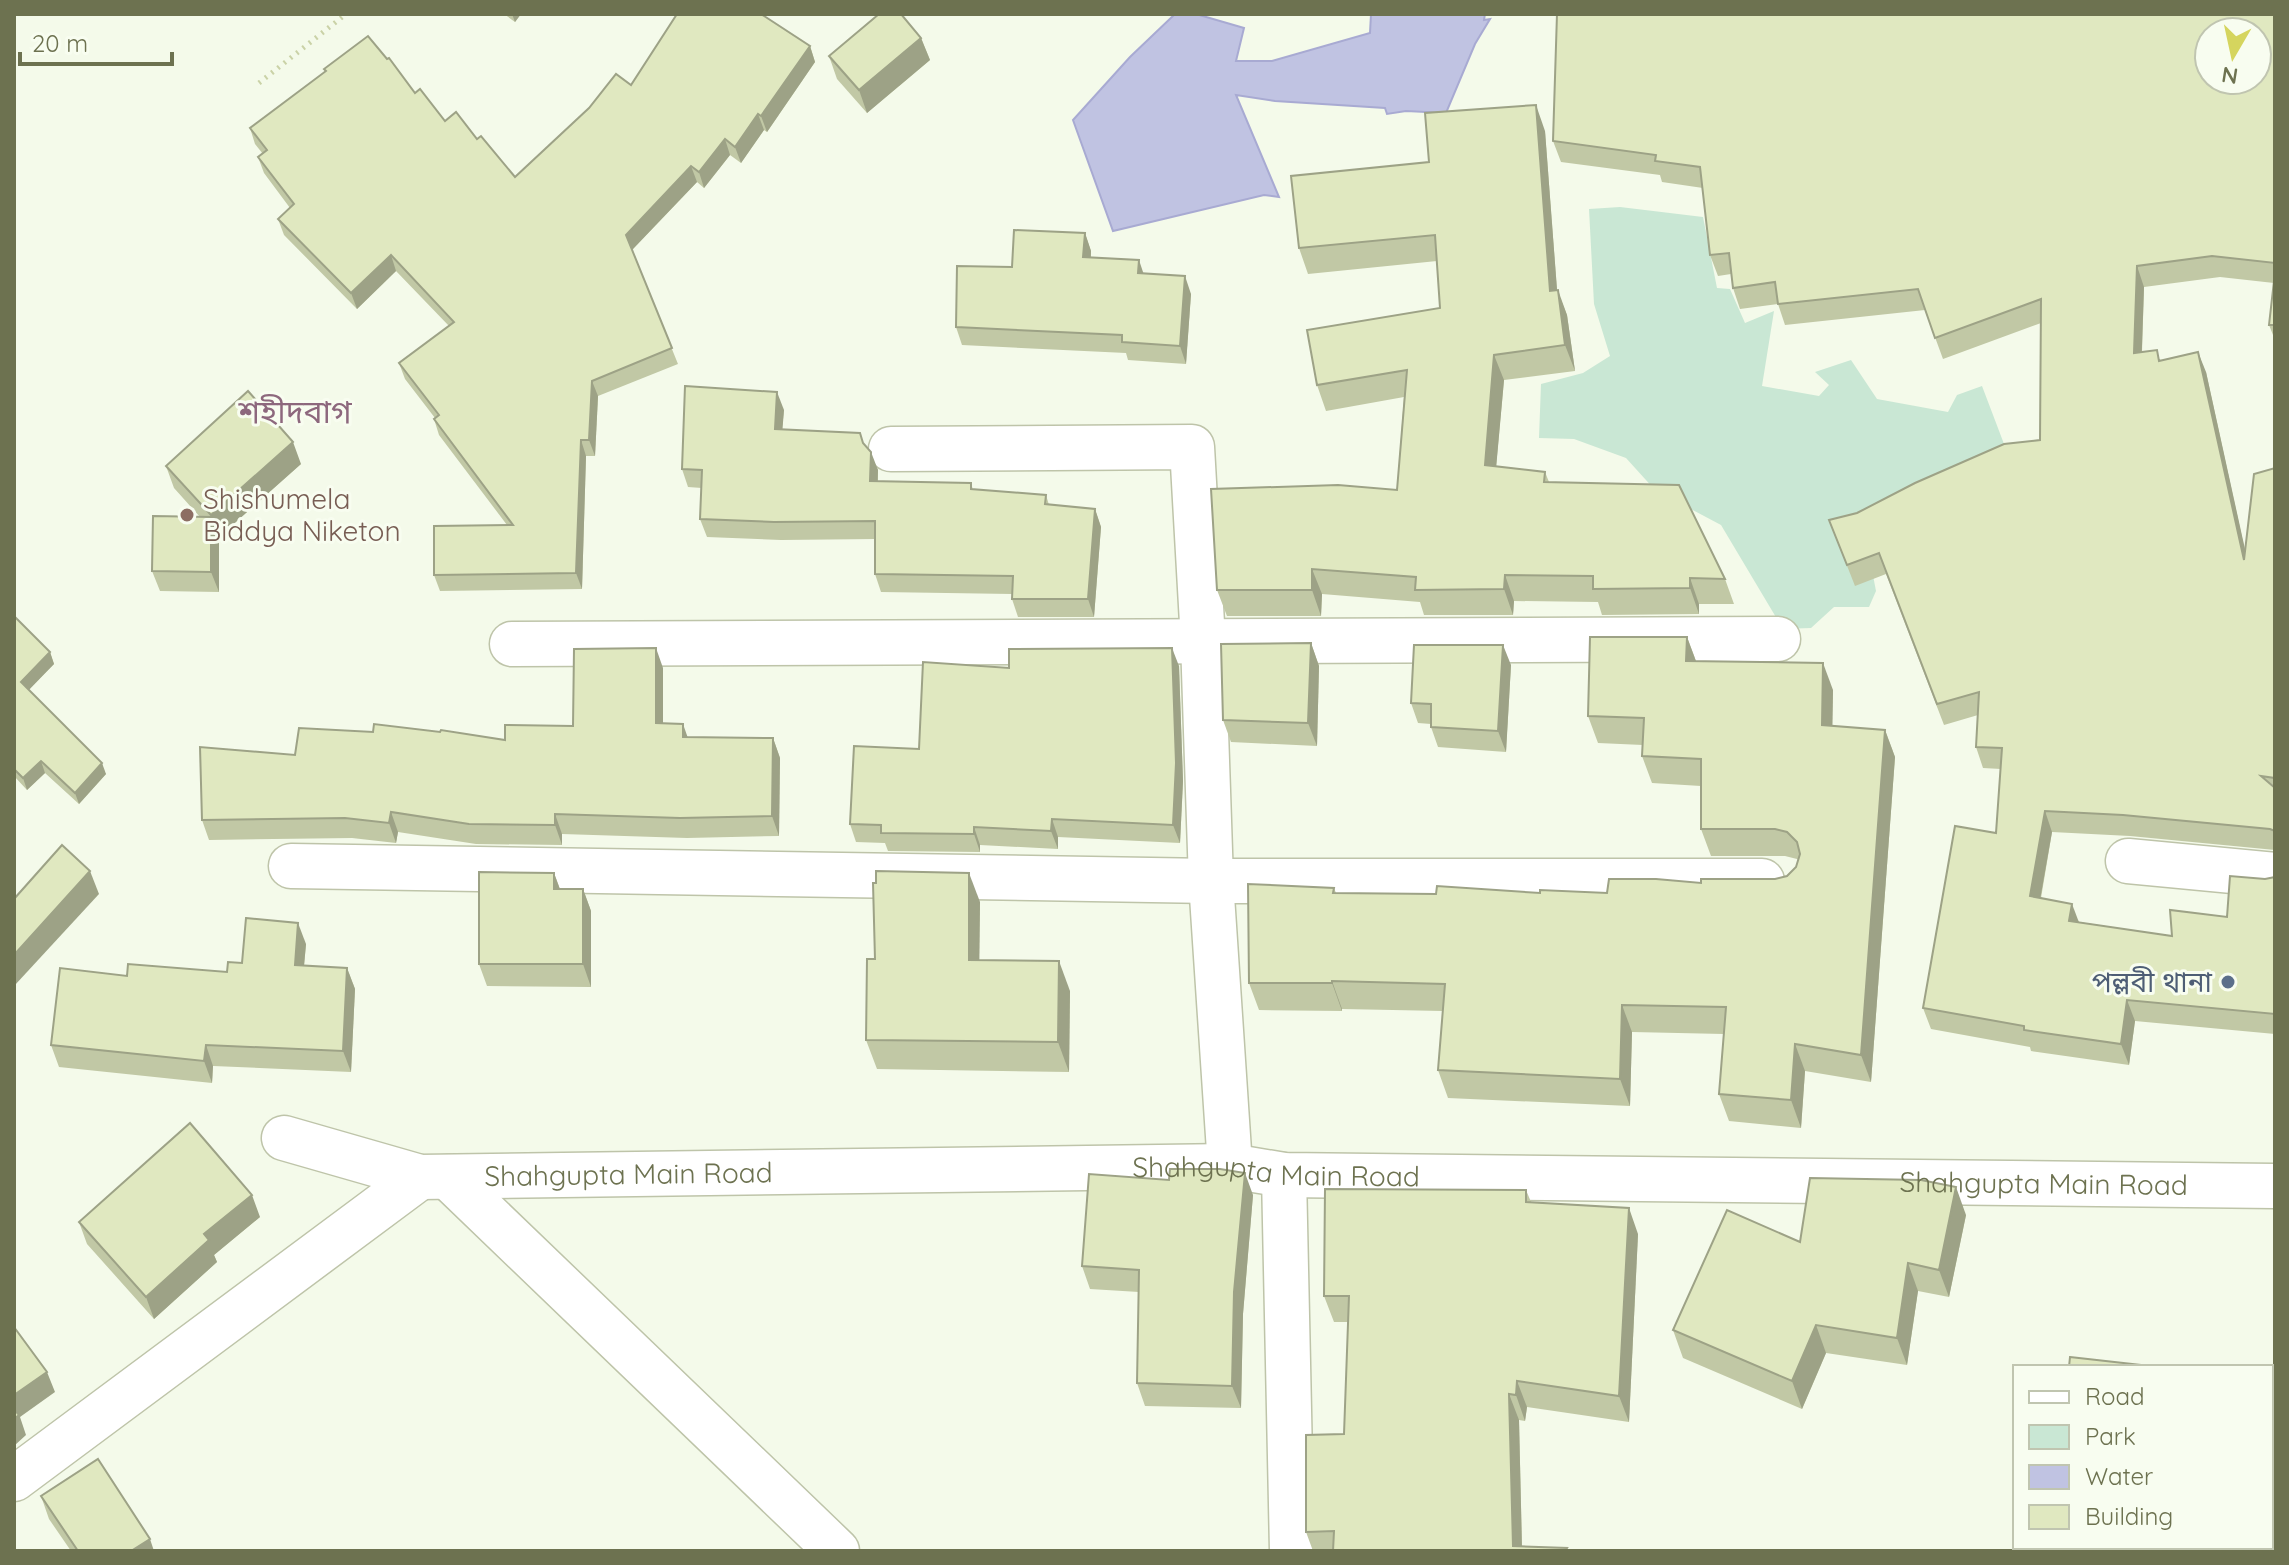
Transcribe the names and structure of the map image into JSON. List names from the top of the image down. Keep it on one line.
{"streets":{"street":["Shahgupta Main Road"]},"districts":["শহীদবাগ"],"places":["Shishumela Biddya Niketon","পল্লবী থানা"],"legend":["Road","Park","Water","Building"],"scale_bar":"20 m","north":"bottom"}
